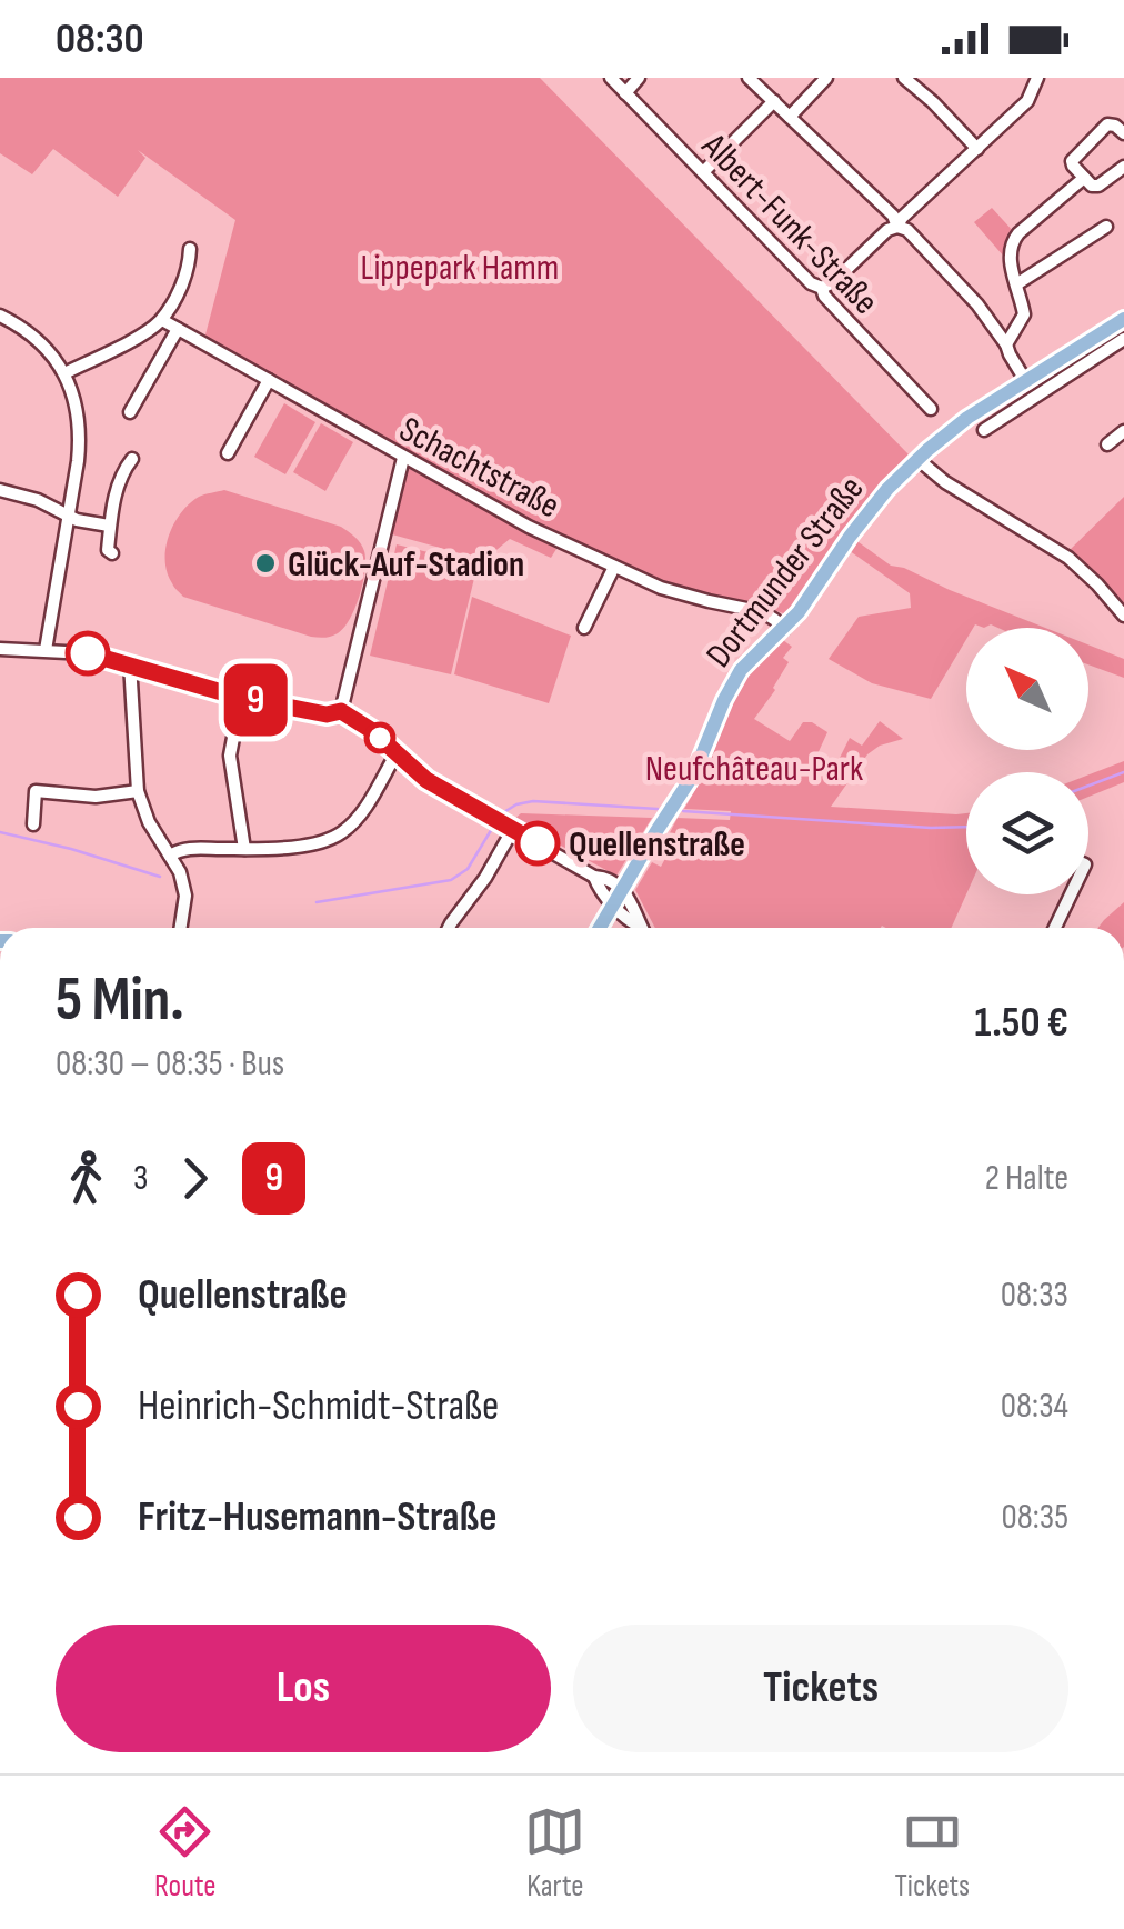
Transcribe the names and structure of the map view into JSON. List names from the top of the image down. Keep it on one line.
{"streets":{"main road":["Dortmunder Straße"],"street":["Albert-Funk-Straße","Schachtstraße"]},"crossings":[["Schachtstraße","Dortmunder Straße"]],"parks":["Lippepark Hamm","Neufchâteau-Park"],"places":["Glück-Auf-Stadion","Quellenstraße"],"lines":["bus line 9"],"north":"top left","page":{"status":"08:30","on_map":"9","heading":["5 Min.","08:30 – 08:35 · Bus","1.50 €"],"legs":["3","9","2 Halte"],"list":[{"name":"Quellenstraße","value":"08:33"},{"name":"Heinrich-Schmidt-Straße","value":"08:34"},{"name":"Fritz-Husemann-Straße","value":"08:35"}],"buttons":["Los","Tickets"],"tabs":["Route","Karte","Tickets"]}}
